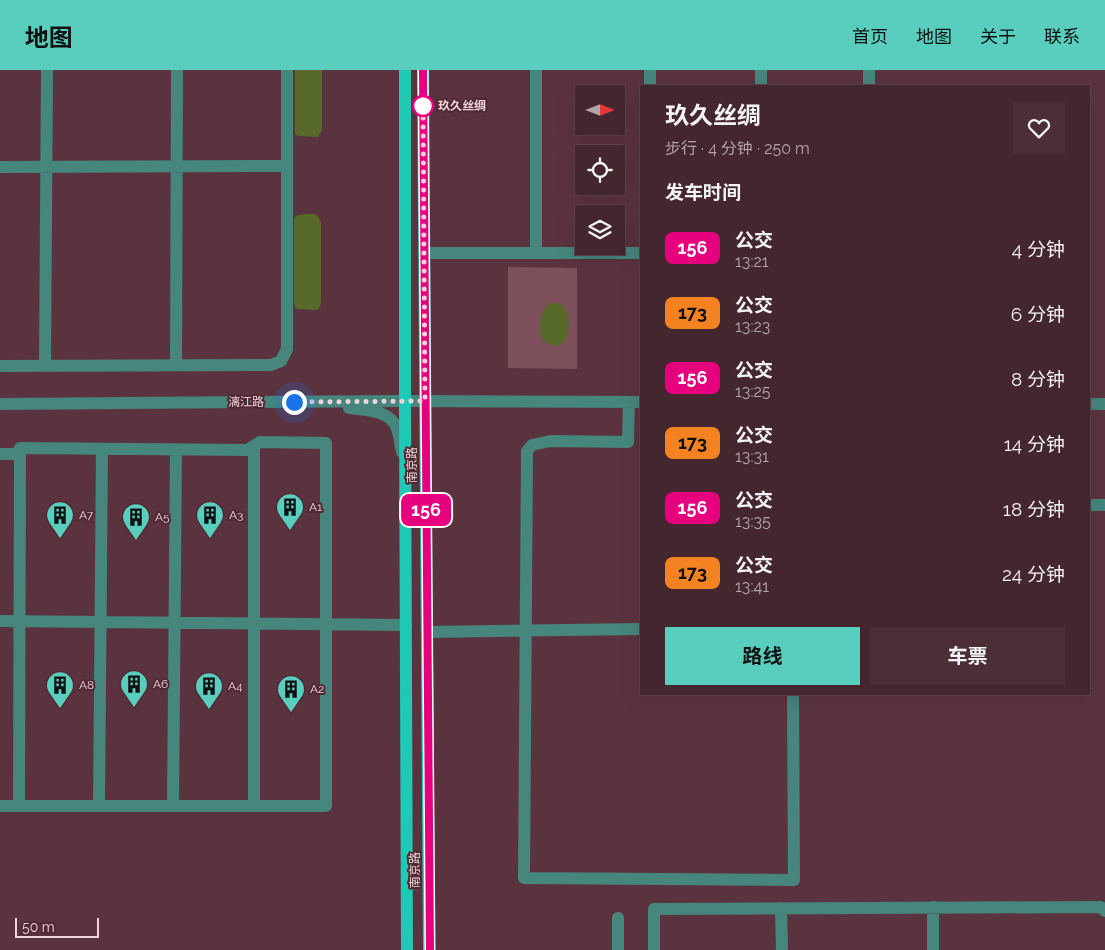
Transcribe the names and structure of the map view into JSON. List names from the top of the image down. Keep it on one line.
{"streets":{"main road":["南京路"],"street":["漓江路"]},"crossings":[["漓江路","南京路"]],"places":{"other":["玖久丝绸"],"building":["A1","A7","A3","A5","A6","A8","A4","A2"]},"lines":["bus line 156"],"scale_bar":"50 m","north":"right","page":{"header":"地图","nav":["首页","地图","关于","联系"],"on_map":"156","heading":[["玖久丝绸","步行 · 4 分钟 · 250 m"],"发车时间"],"list":[{"mark":"156","name":"公交","note":"13:21","value":"4 分钟"},{"mark":"173","name":"公交","note":"13:23","value":"6 分钟"},{"mark":"156","name":"公交","note":"13:25","value":"8 分钟"},{"mark":"173","name":"公交","note":"13:31","value":"14 分钟"},{"mark":"156","name":"公交","note":"13:35","value":"18 分钟"},{"mark":"173","name":"公交","note":"13:41","value":"24 分钟"}],"buttons":["路线","车票"],"scale":"50 m"}}
